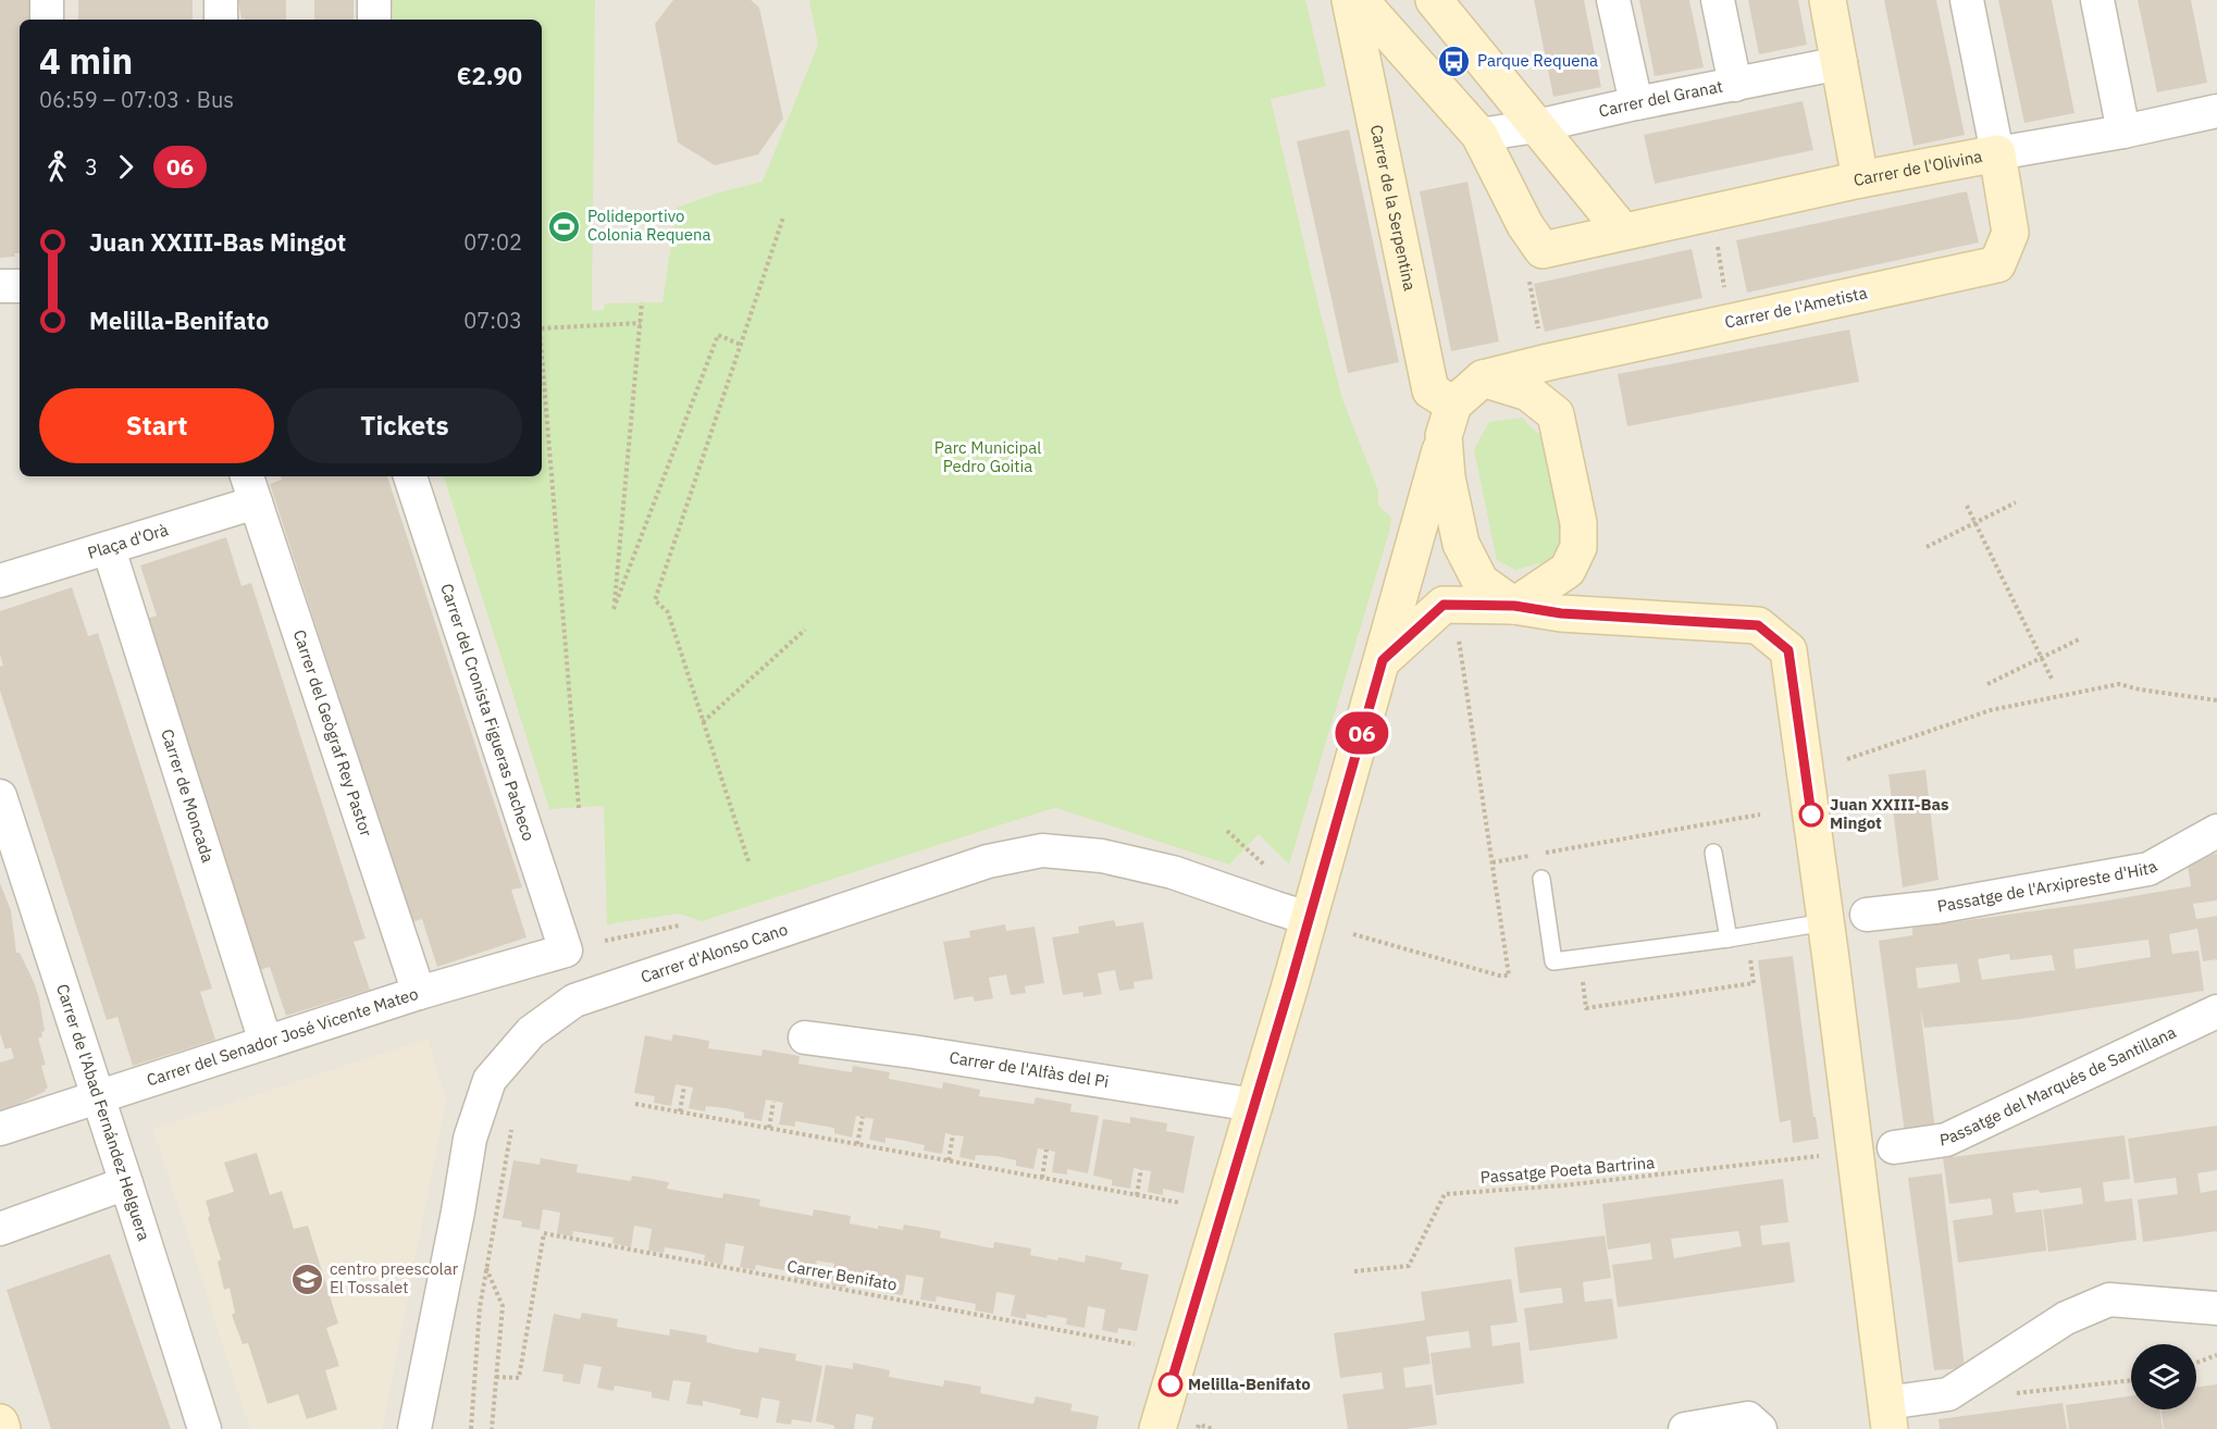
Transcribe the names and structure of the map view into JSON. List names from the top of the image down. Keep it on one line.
{"streets":{"street":["Carrer del Granat","Carrer de l'Olivina","Carrer de la Serpentina","Carrer de l'Ametista","Plaça d'Orà","Carrer del Cronista Figueras Pacheco","Carrer del Geògraf Rey Pastor","Carrer de Moncada","Passatge de l'Arxipreste d'Hita","Carrer d'Alonso Cano","Carrer del Senador José Vicente Mateo","Carrer de l'Alfàs del Pi","Passatge del Marqués de Santillana","Carrer de l'Abad Fernández Helguera"],"path":["Passatge Poeta Bartrina","Carrer Benifato"]},"crossings":[["Carrer del Granat","Carrer de l'Olivina"],["Carrer de l'Olivina","Carrer de l'Ametista"],["Plaça d'Orà","Carrer del Geògraf Rey Pastor"],["Plaça d'Orà","Carrer de Moncada"],["Carrer del Cronista Figueras Pacheco","Carrer del Senador José Vicente Mateo"],["Carrer del Geògraf Rey Pastor","Carrer del Senador José Vicente Mateo"],["Carrer de Moncada","Carrer del Senador José Vicente Mateo"],["Carrer del Senador José Vicente Mateo","Carrer de l'Abad Fernández Helguera"]],"parks":["Parc Municipal Pedro Goitia"],"places":{"bus stop":["Parque Requena"],"sports":["Polideportivo Colonia Requena"],"other":["Juan XXIII-Bas Mingot","Melilla-Benifato"],"school or university":["centro preescolar El Tossalet"]},"lines":["bus line 06"],"page":{"on_map":"06","heading":["4 min","06:59 – 07:03 · Bus","€2.90"],"legs":["3","06"],"list":[{"name":"Juan XXIII-Bas Mingot","value":"07:02"},{"name":"Melilla-Benifato","value":"07:03"}],"buttons":["Start","Tickets"]}}
